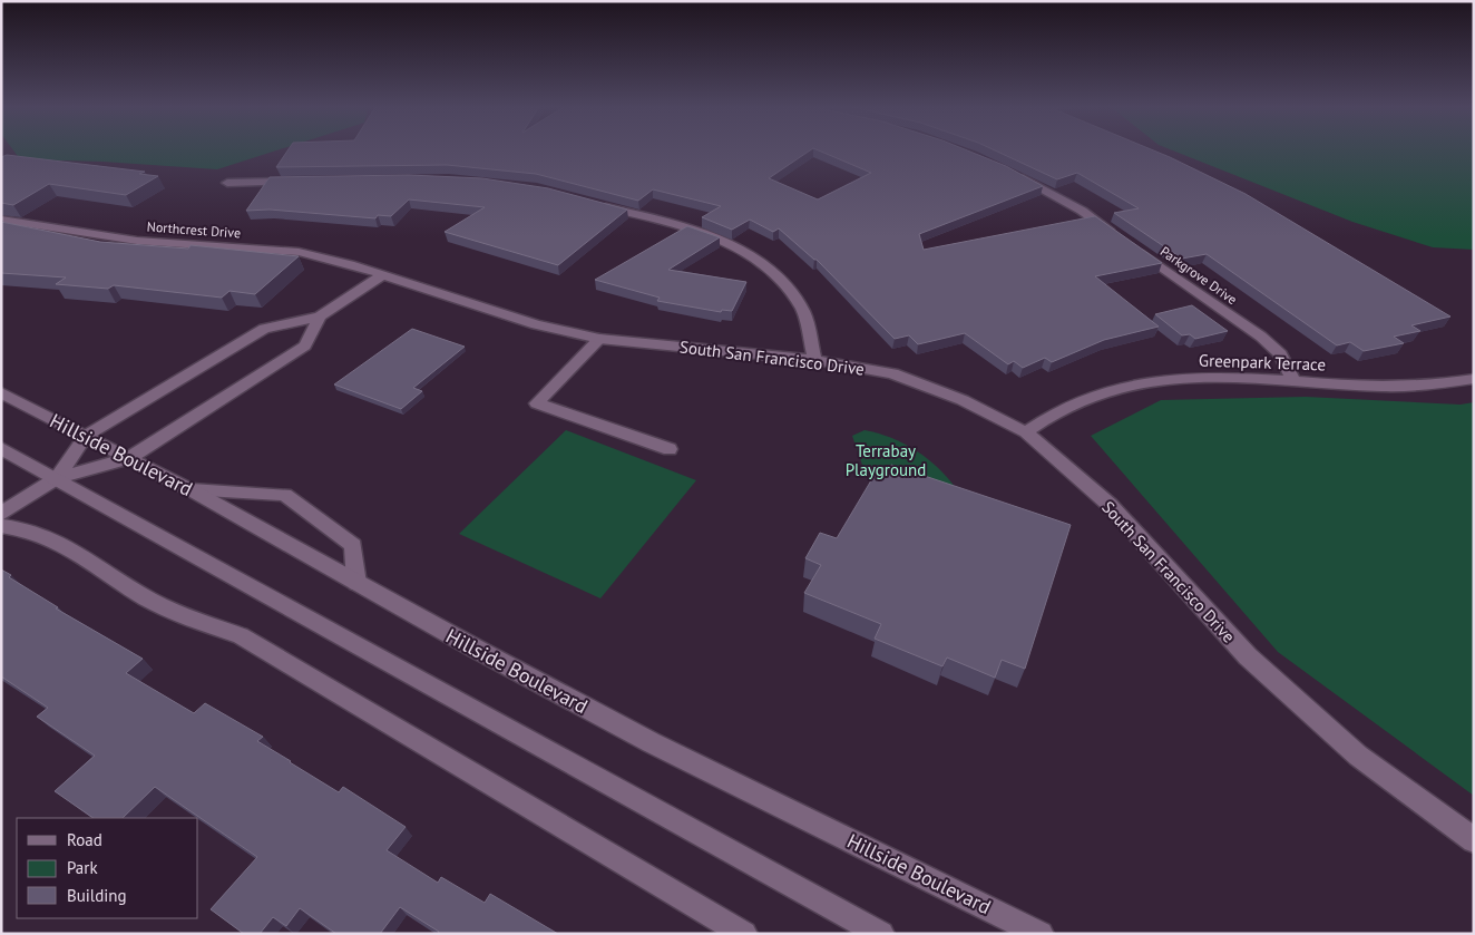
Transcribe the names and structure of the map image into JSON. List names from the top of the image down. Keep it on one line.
{"streets":{"street":["Northcrest Drive","Parkgrove Drive","South San Francisco Drive","Greenpark Terrace","Hillside Boulevard"]},"crossings":[["Northcrest Drive","South San Francisco Drive"],["Parkgrove Drive","Greenpark Terrace"],["South San Francisco Drive","Greenpark Terrace"]],"parks":["Terrabay Playground"],"legend":["Road","Park","Building"]}
